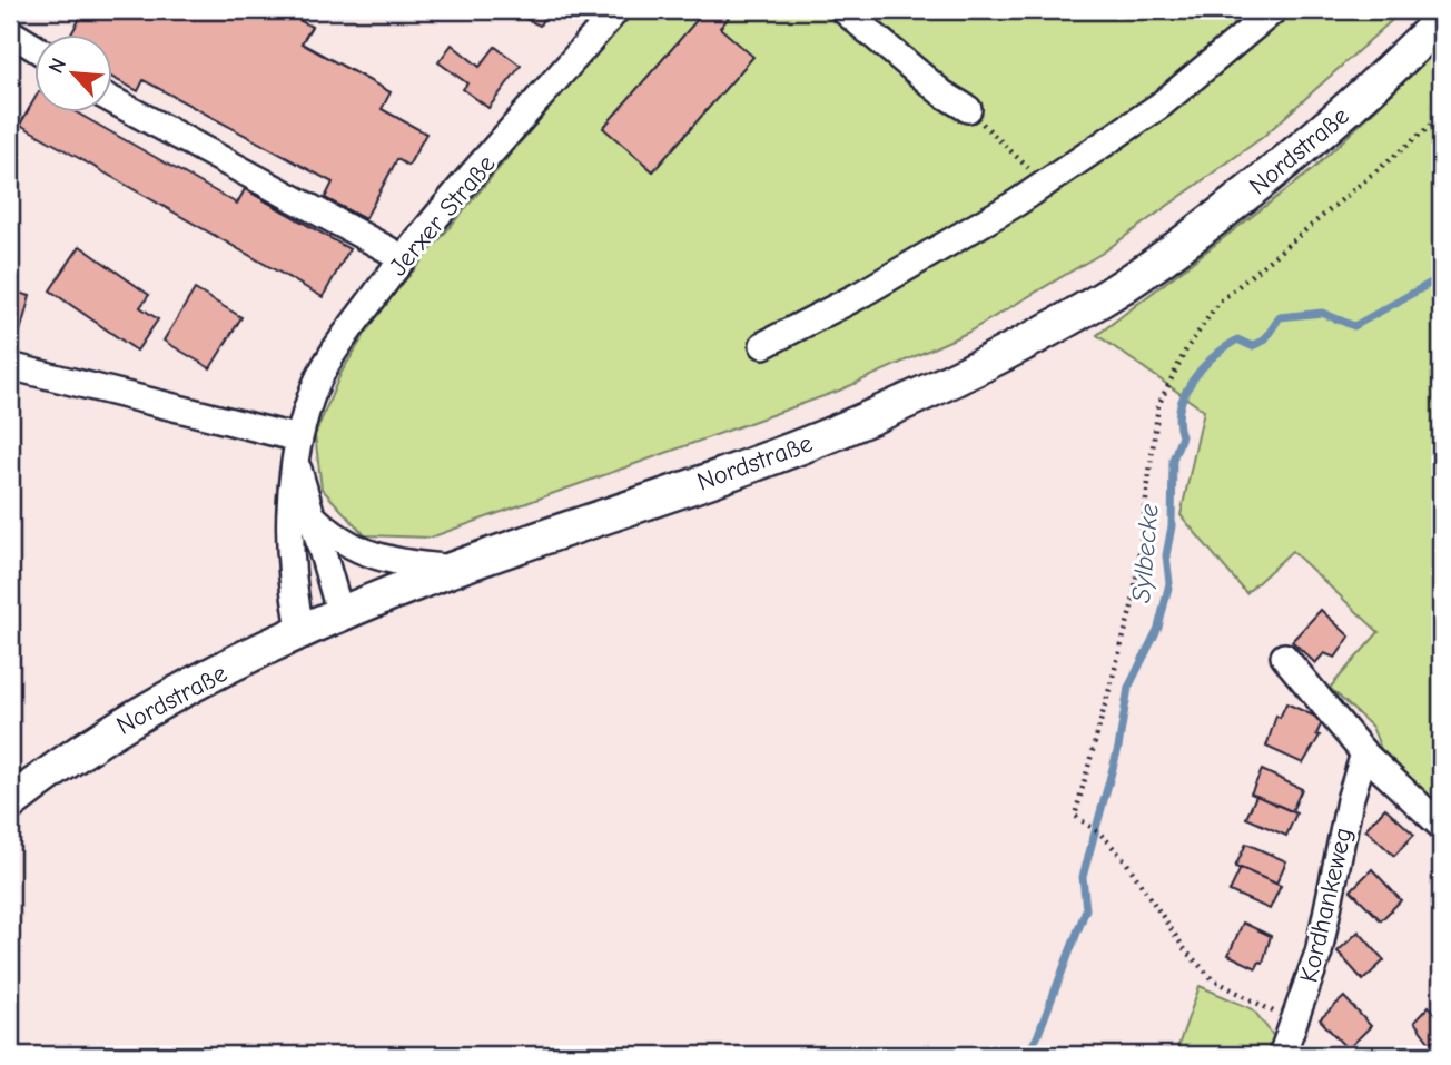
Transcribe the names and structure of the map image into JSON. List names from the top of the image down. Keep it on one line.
{"streets":{"main road":["Nordstraße"],"street":["Jerxer Straße","Kordhankeweg"]},"crossings":[["Nordstraße","Jerxer Straße"]],"water":["Sylbecke"],"north":"top left"}
